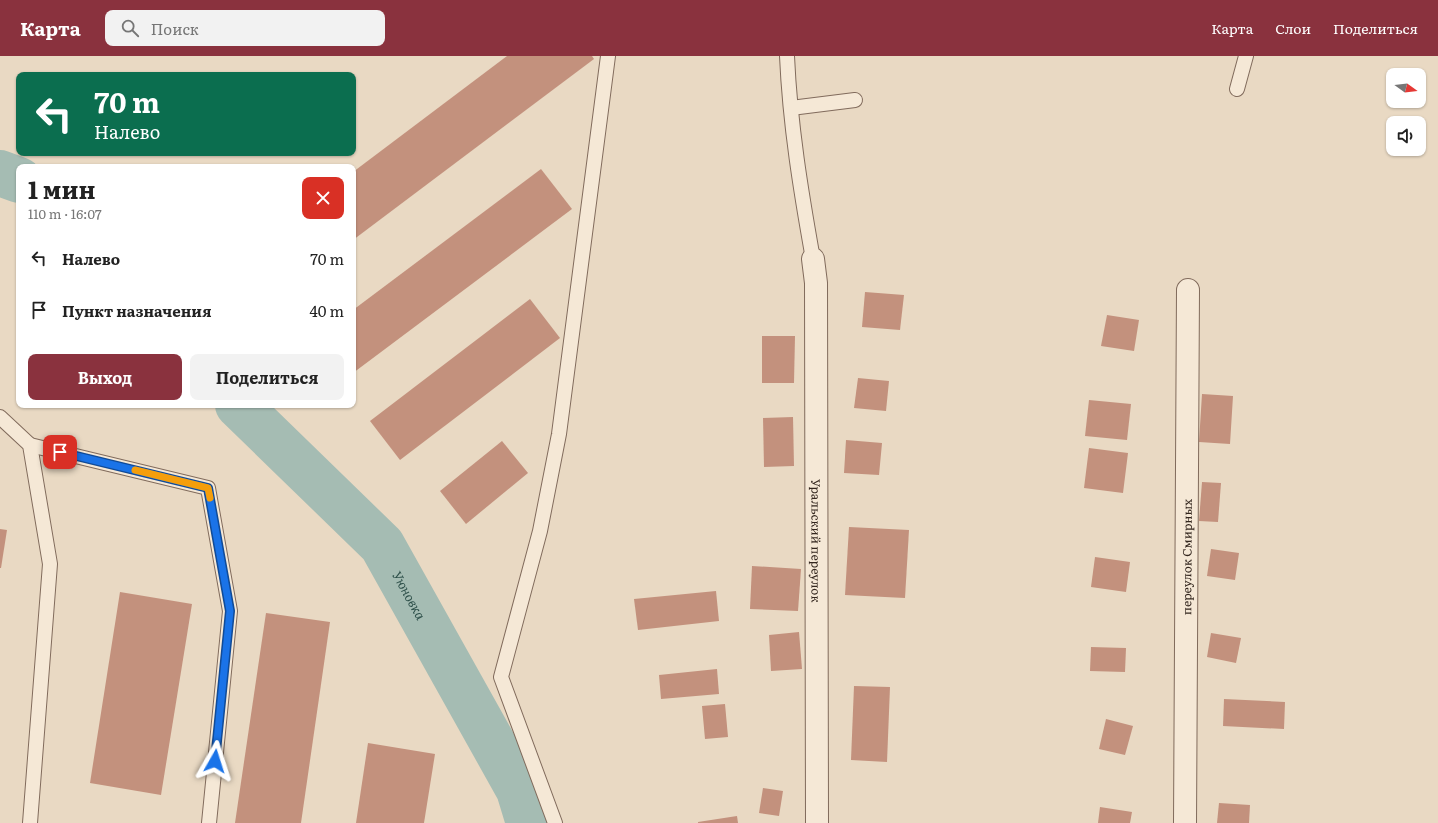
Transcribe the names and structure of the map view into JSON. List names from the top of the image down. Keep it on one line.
{"streets":{"street":["Уральский переулок","переулок Смирных"]},"water":["Уюновка"],"north":"right","page":{"header":"Карта","search":"Поиск","nav":["Карта","Слои","Поделиться"],"turn":["70 m","Налево"],"heading":["1 мин","110 m · 16:07"],"list":[{"name":"Налево","value":"70 m"},{"name":"Пункт назначения","value":"40 m"}],"buttons":["Выход","Поделиться"]}}
